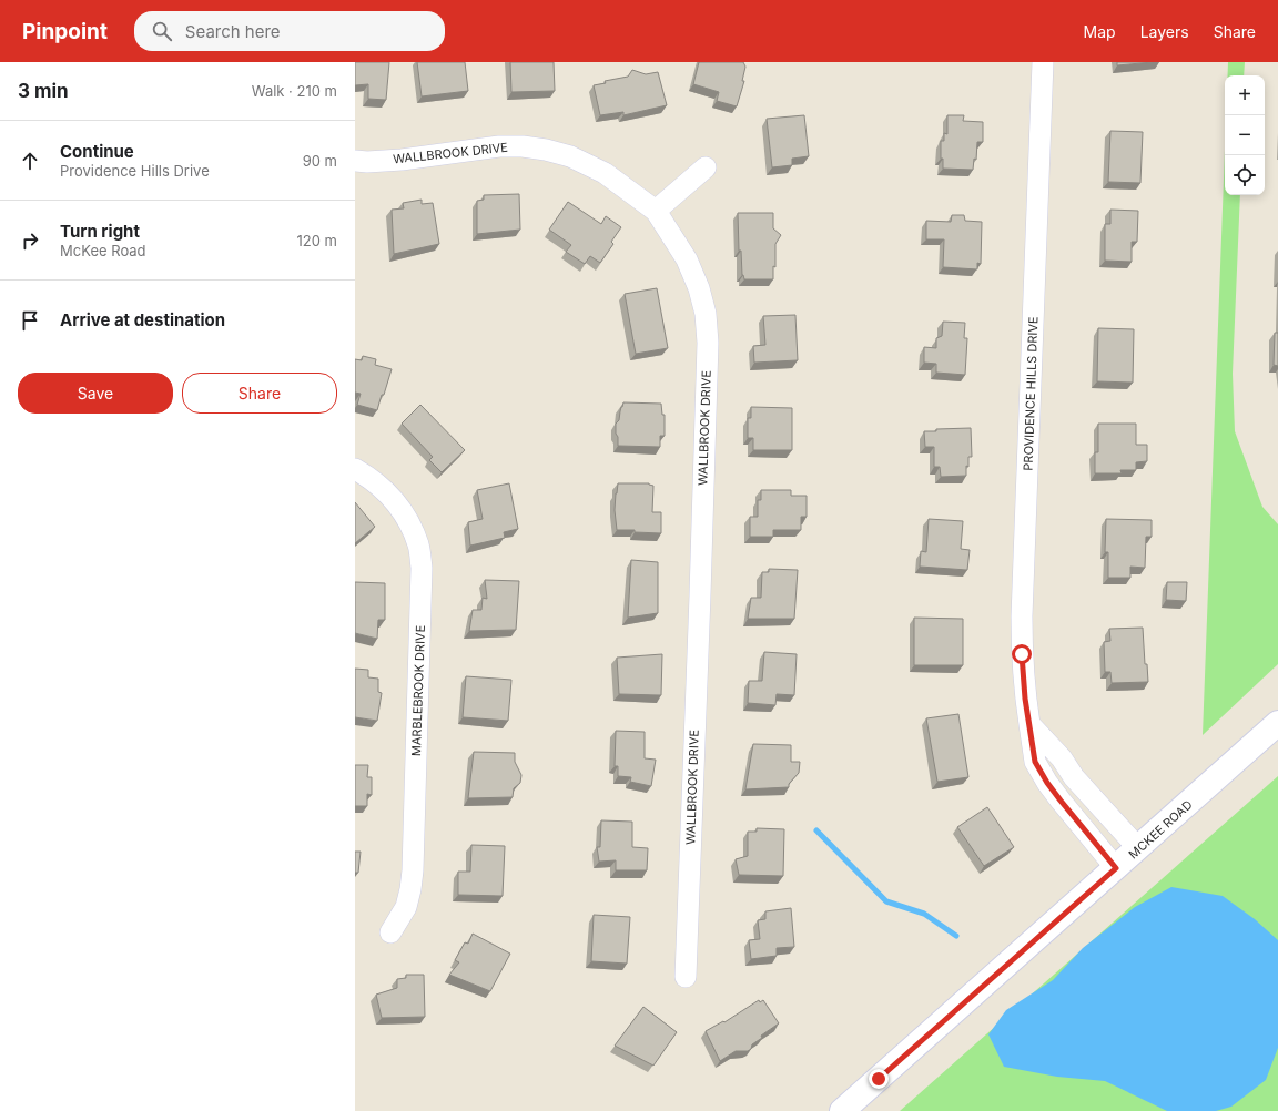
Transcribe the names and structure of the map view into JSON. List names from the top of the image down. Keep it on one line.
{"streets":{"street":["WALLBROOK DRIVE","PROVIDENCE HILLS DRIVE","MARBLEBROOK DRIVE","MCKEE ROAD"]},"crossings":[["PROVIDENCE HILLS DRIVE","MCKEE ROAD"]],"page":{"header":"Pinpoint","search":"Search here","nav":["Map","Layers","Share"],"heading":["3 min","Walk · 210 m"],"map_buttons":["+","−"],"list":[["Continue","Providence Hills Drive","90 m"],["Turn right","McKee Road","120 m"],"Arrive at destination"],"buttons":["Save","Share"]}}
